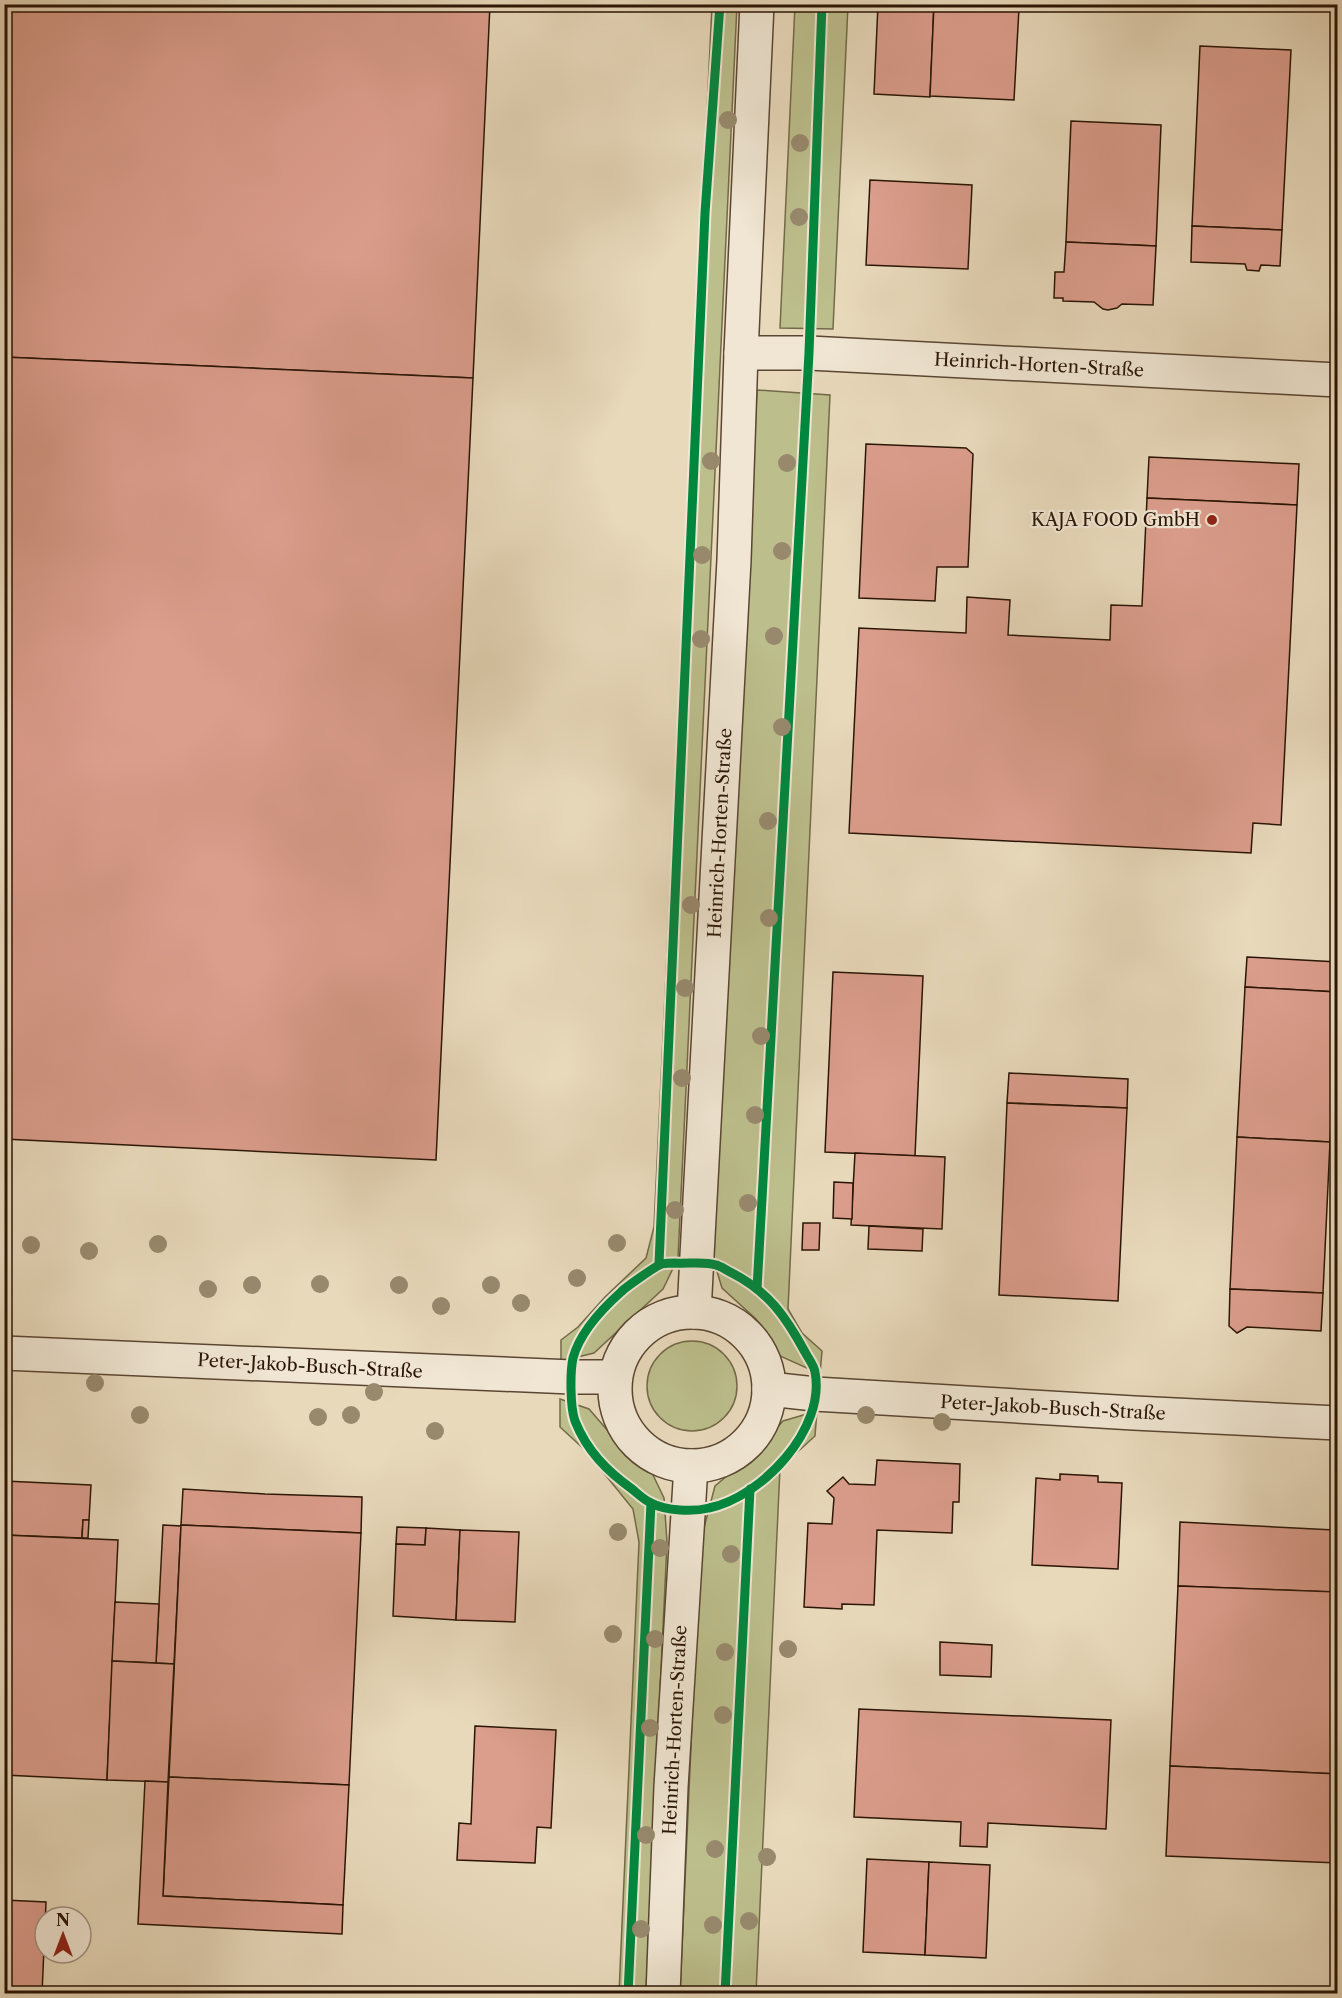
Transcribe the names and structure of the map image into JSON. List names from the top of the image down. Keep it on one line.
{"streets":{"street":["Heinrich-Horten-Straße","Peter-Jakob-Busch-Straße"]},"crossings":[["Heinrich-Horten-Straße","Peter-Jakob-Busch-Straße"]],"places":["KAJA FOOD GmbH"],"north":"top"}
